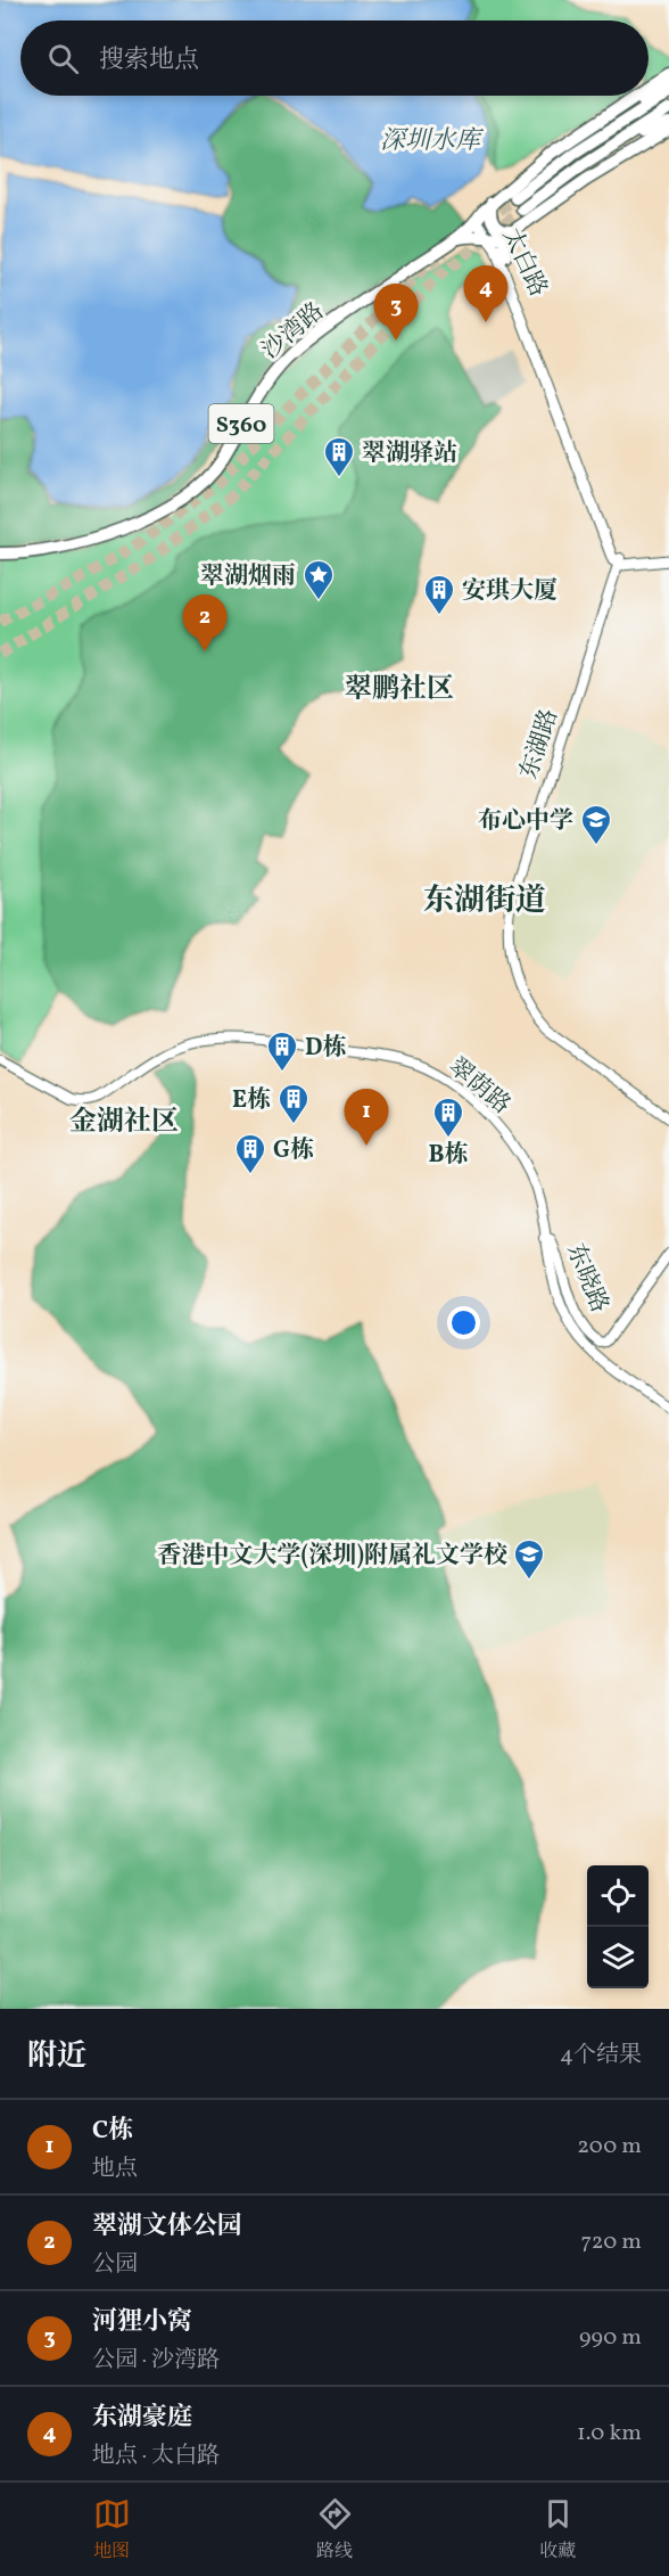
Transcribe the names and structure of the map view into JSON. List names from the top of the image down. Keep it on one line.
{"streets":{"main road":["太白路","沙湾路","S360"],"street":["东湖路","翠荫路","东晓路"]},"crossings":[["太白路","沙湾路"],["太白路","东湖路"],["翠荫路","东晓路"]],"districts":["翠鹏社区","东湖街道","金湖社区"],"water":["深圳水库"],"places":{"building":["翠湖驿站","安琪大厦","D栋","E栋","B栋","G栋"],"place":["翠湖烟雨"],"school or university":["布心中学","香港中文大学(深圳)附属礼文学校"]},"page":{"search":"搜索地点","pins":["4","3","2","1"],"heading":["附近","4个结果"],"list":[{"mark":"1","name":"C栋","note":"地点","value":"200 m"},{"mark":"2","name":"翠湖文体公园","note":"公园","value":"720 m"},{"mark":"3","name":"河狸小窝","note":"公园 · 沙湾路","value":"990 m"},{"mark":"4","name":"东湖豪庭","note":"地点 · 太白路","value":"1.0 km"}],"nav":["地图","路线","收藏"]}}
